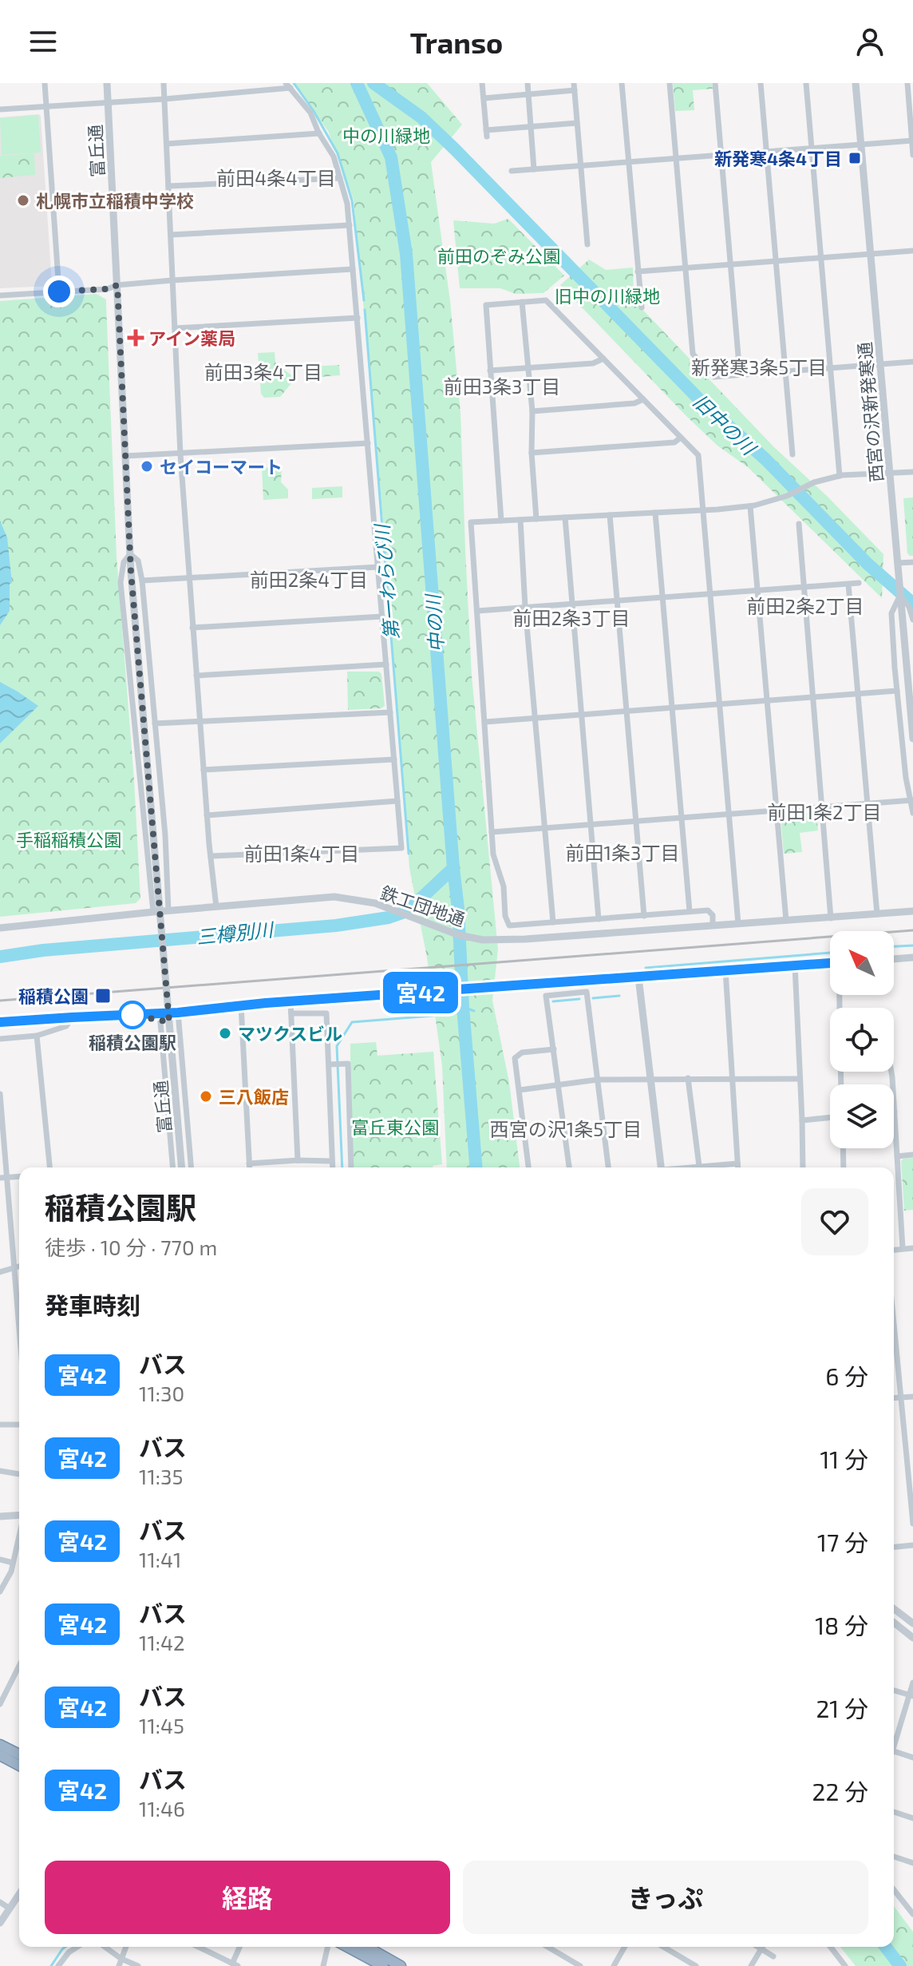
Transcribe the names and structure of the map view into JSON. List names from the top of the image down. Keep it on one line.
{"streets":{"street":["富丘通","西宮の沢新発寒通","鉄工団地通"]},"districts":["前田4条4丁目","新発寒3条5丁目","前田3条4丁目","前田3条3丁目","前田2条4丁目","前田2条2丁目","前田2条3丁目","前田1条2丁目","前田1条3丁目","前田1条4丁目","西宮の沢1条5丁目"],"water":["旧中の川","第一わらび川","中の川","三樽別川"],"parks":["中の川緑地","前田のぞみ公園","旧中の川緑地","手稲稲積公園","富丘東公園"],"places":{"transit":["新発寒4条4丁目","稲積公園"],"other":["札幌市立稲積中学校","セイコーマート","稲積公園駅","マツクスビル","三八飯店"],"health":["アイン薬局"]},"lines":["bus line 宮42"],"north":"top left","page":{"header":"Transo","on_map":"宮42","heading":[["稲積公園駅","徒歩 · 10 分 · 770 m"],"発車時刻"],"list":[{"mark":"宮42","name":"バス","note":"11:30","value":"6 分"},{"mark":"宮42","name":"バス","note":"11:35","value":"11 分"},{"mark":"宮42","name":"バス","note":"11:41","value":"17 分"},{"mark":"宮42","name":"バス","note":"11:42","value":"18 分"},{"mark":"宮42","name":"バス","note":"11:45","value":"21 分"},{"mark":"宮42","name":"バス","note":"11:46","value":"22 分"}],"buttons":["経路","きっぷ"]}}
